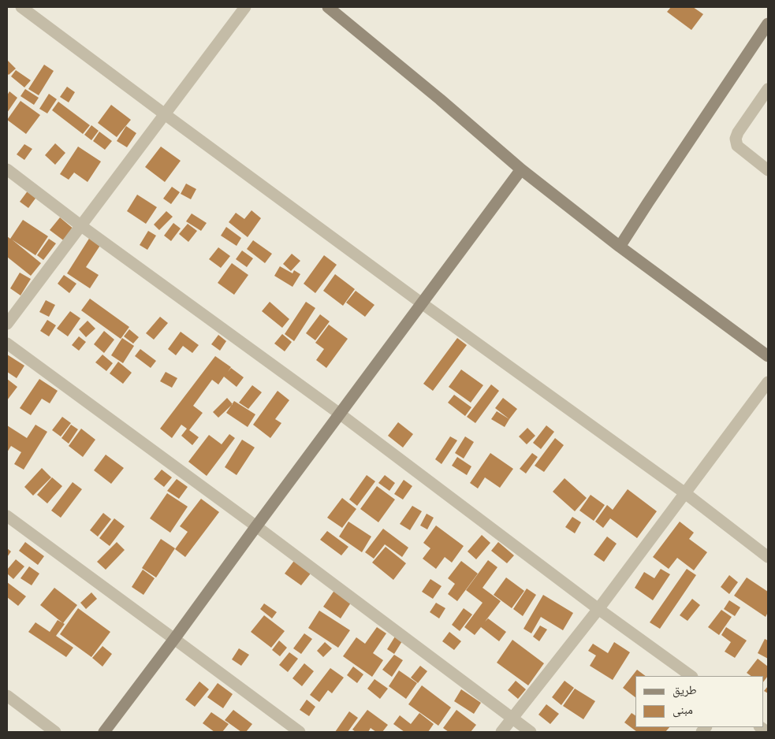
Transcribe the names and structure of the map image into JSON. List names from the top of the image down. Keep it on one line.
{"legend":["طريق","مبنى"]}
